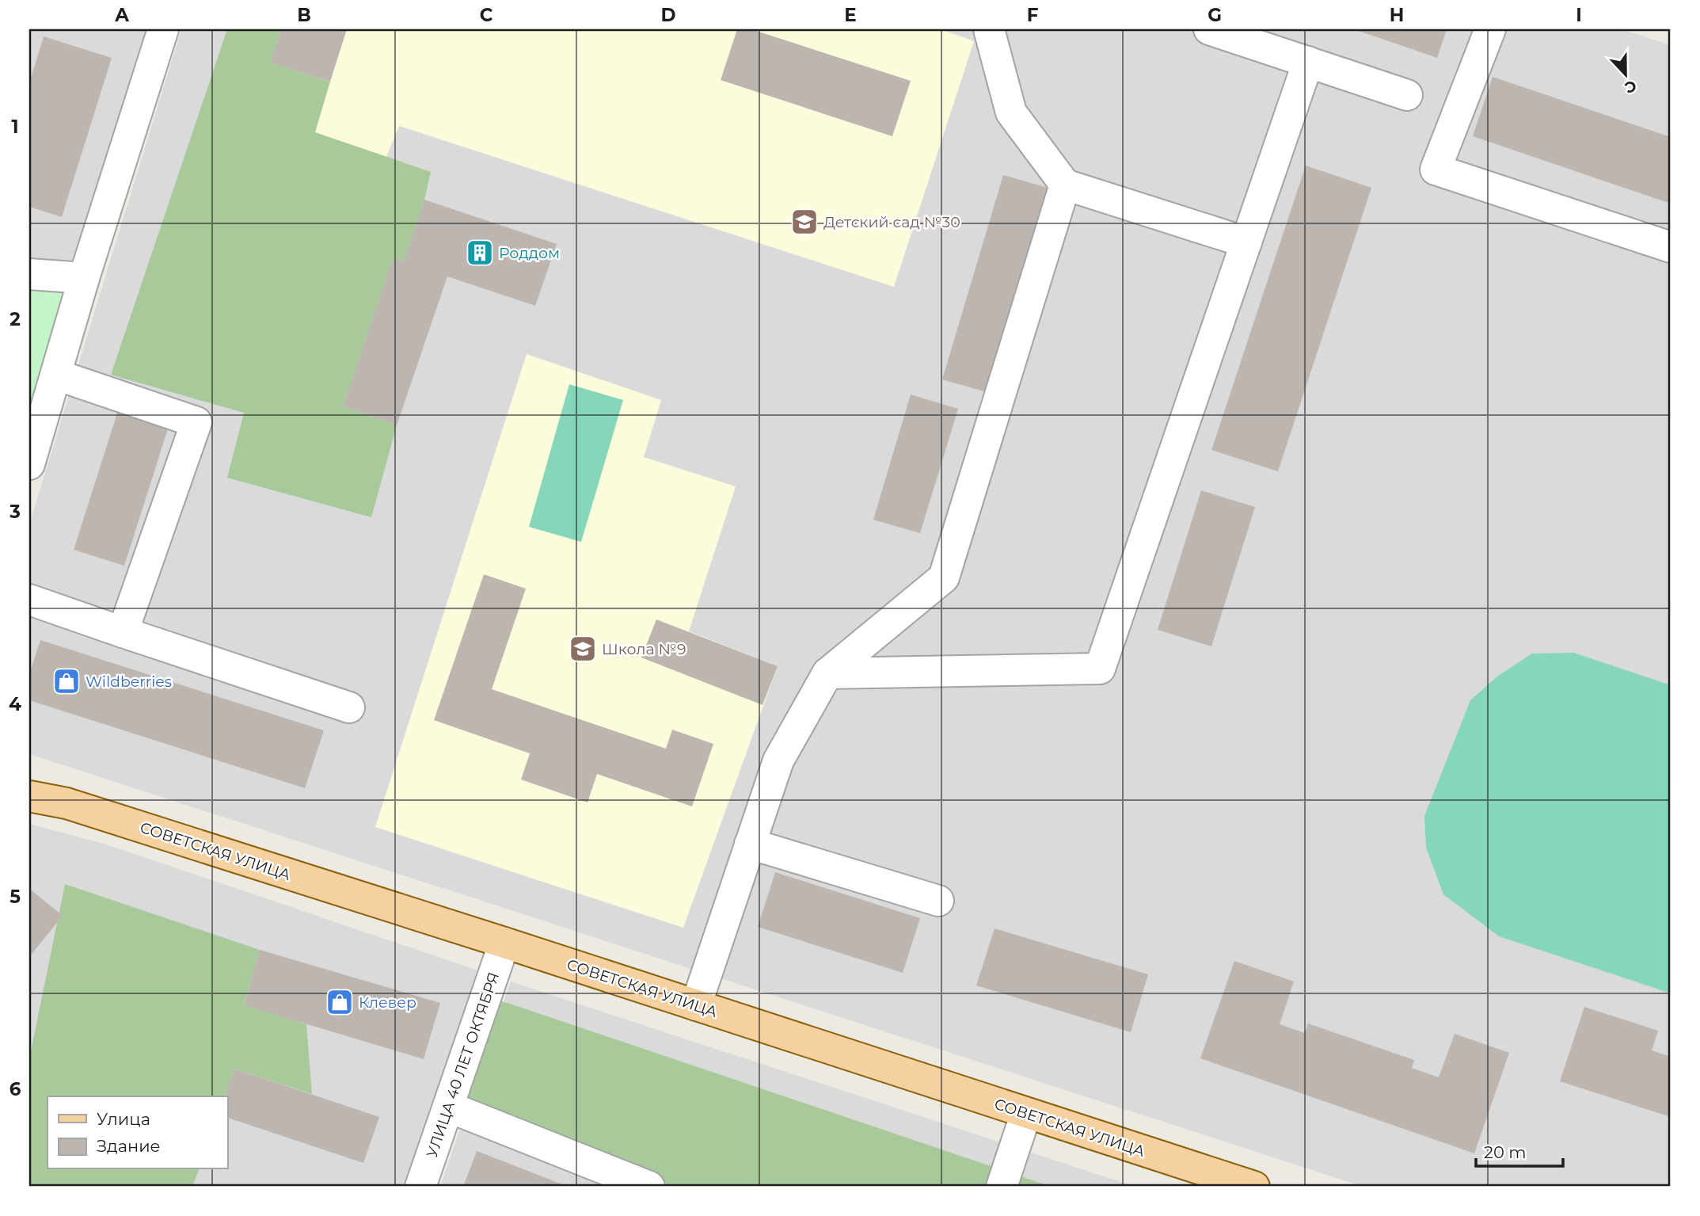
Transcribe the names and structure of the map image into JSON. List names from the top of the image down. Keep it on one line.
{"streets":{"main road":["СОВЕТСКАЯ УЛИЦА"],"street":["УЛИЦА 40 ЛЕТ ОКТЯБРЯ"]},"crossings":[["СОВЕТСКАЯ УЛИЦА","УЛИЦА 40 ЛЕТ ОКТЯБРЯ"]],"places":{"school or university":["Детский сад №30","Школа №9"],"building":["Роддом"],"shop":["Wildberries","Клевер"]},"legend":["Улица","Здание"],"scale_bar":"20 m","north":"bottom","grid":{"columns":["A","B","C","D","E","F","G","H","I"],"rows":["1","2","3","4","5","6"]}}
